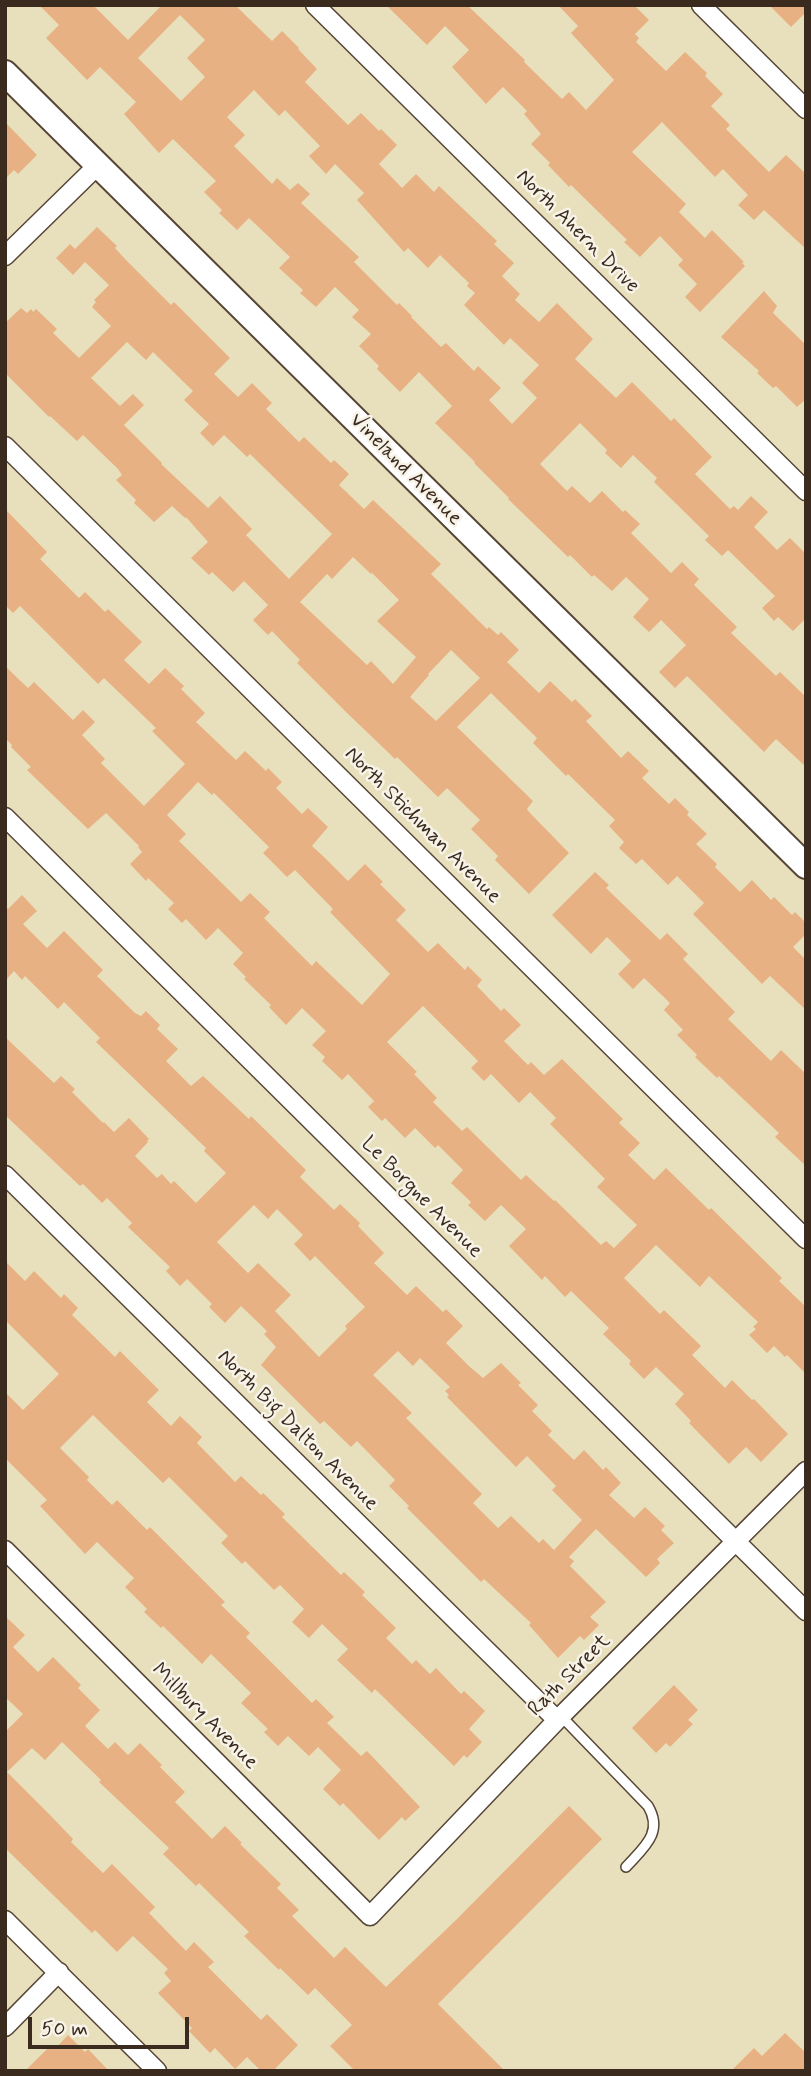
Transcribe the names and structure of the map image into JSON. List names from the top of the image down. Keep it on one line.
{"streets":{"street":["North Ahern Drive","Vineland Avenue","North Stichman Avenue","Le Borgne Avenue","North Big Dalton Avenue","Rath Street","Millbury Avenue"]},"crossings":[["Le Borgne Avenue","Rath Street"],["North Big Dalton Avenue","Rath Street"],["Rath Street","Millbury Avenue"]],"scale_bar":"50 m"}
